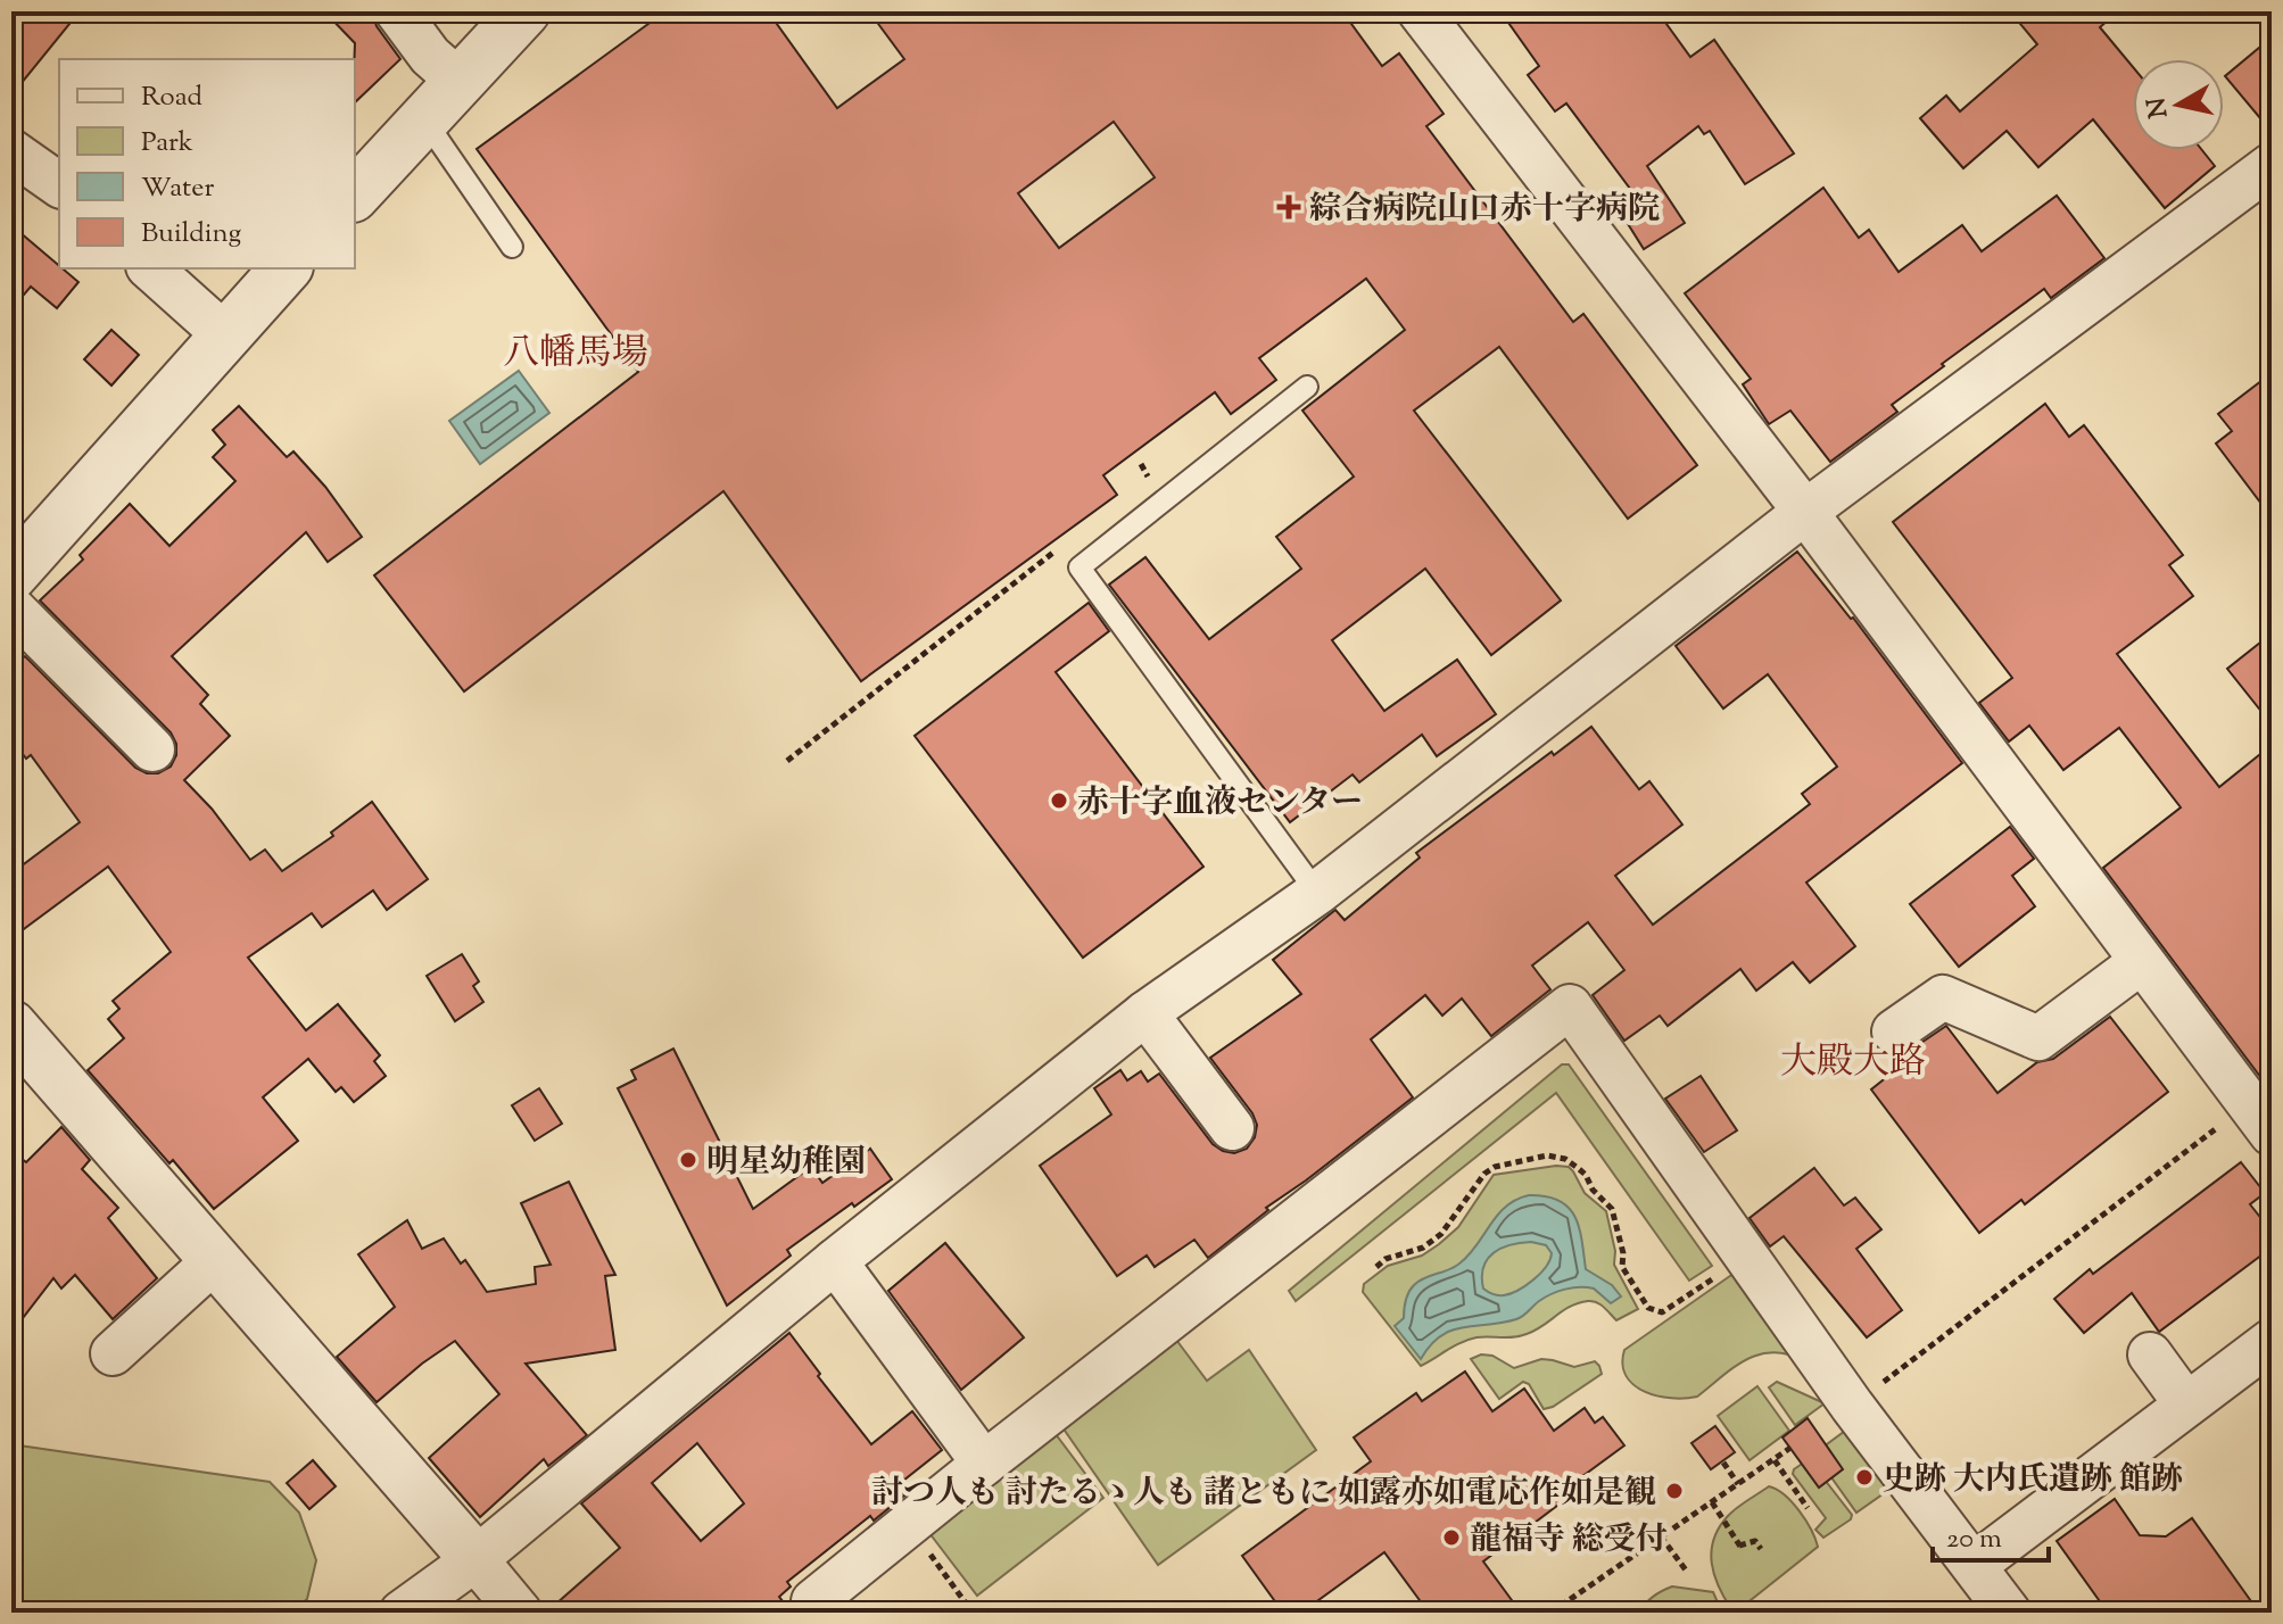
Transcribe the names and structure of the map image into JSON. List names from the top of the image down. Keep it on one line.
{"districts":["八幡馬場","大殿大路"],"places":{"health":["綜合病院山口赤十字病院"],"other":["赤十字血液センター","明星幼稚園","史跡 大内氏遺跡 館跡","討つ人も 討たるゝ人も 諸ともに 如露亦如電応作如是観","龍福寺 総受付"]},"legend":["Road","Park","Water","Building"],"scale_bar":"20 m","north":"left"}
